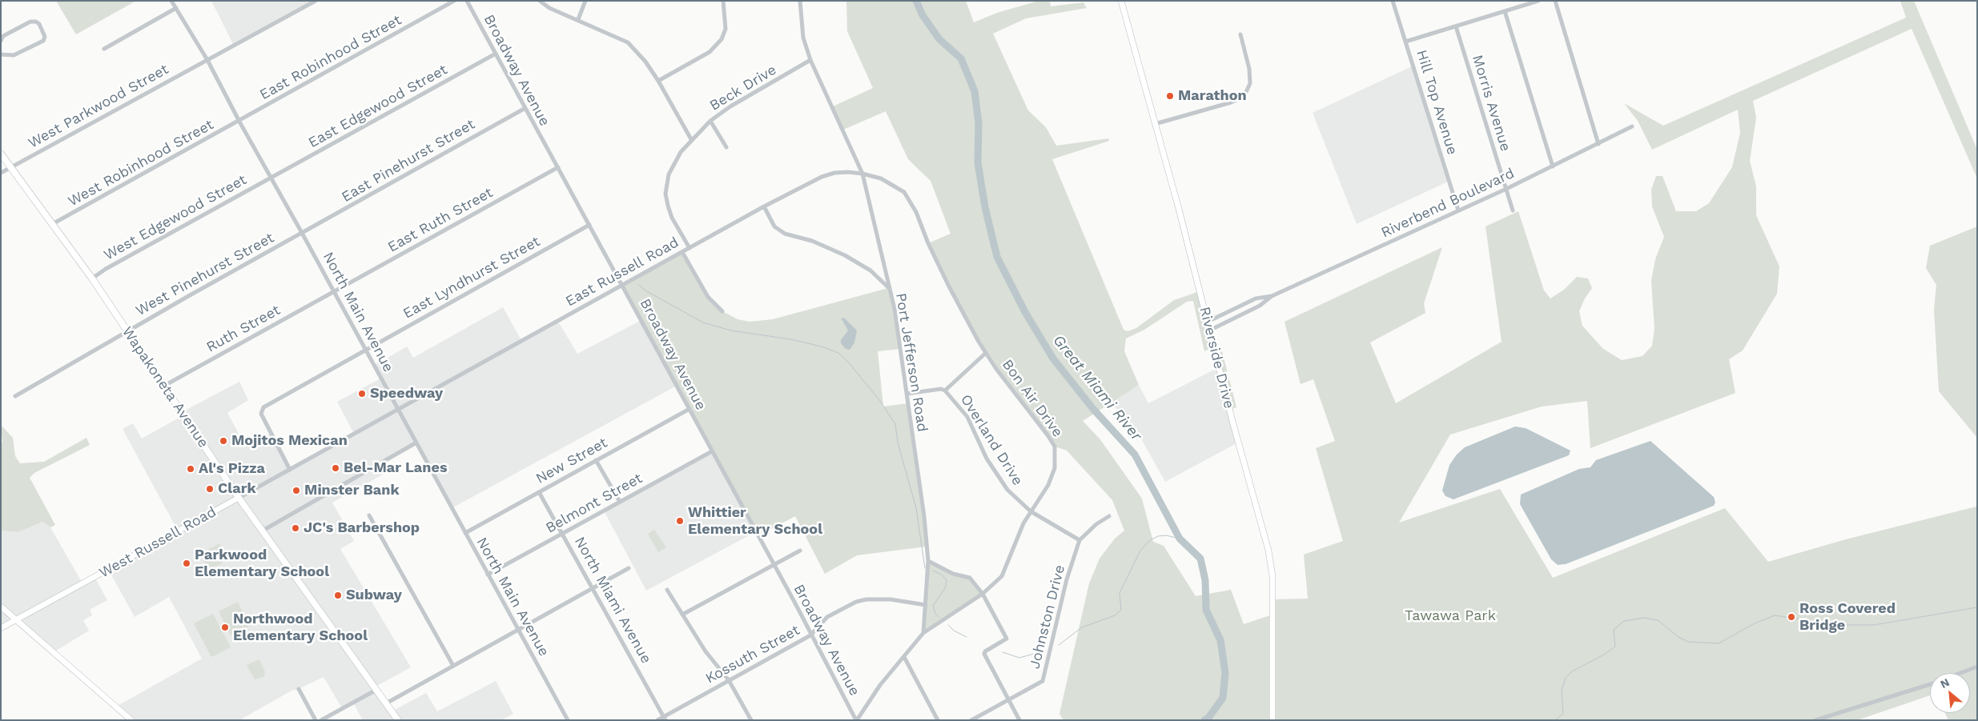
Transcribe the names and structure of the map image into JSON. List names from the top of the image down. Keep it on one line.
{"streets":{"main road":["Riverside Drive","Wapakoneta Avenue","West Russell Road"],"street":["East Robinhood Street","Broadway Avenue","Beck Drive","Hill Top Avenue","Morris Avenue","West Parkwood Street","East Edgewood Street","East Pinehurst Street","West Robinhood Street","Riverbend Boulevard","West Edgewood Street","East Ruth Street","East Russell Road","West Pinehurst Street","East Lyndhurst Street","North Main Avenue","Ruth Street","Port Jefferson Road","Bon Air Drive","Overland Drive","New Street","Belmont Street","North Miami Avenue","Johnston Drive","Kossuth Street"]},"crossings":[["East Robinhood Street","West Robinhood Street"],["East Robinhood Street","North Main Avenue"],["Broadway Avenue","East Edgewood Street"],["Broadway Avenue","East Pinehurst Street"],["Broadway Avenue","East Ruth Street"],["Broadway Avenue","East Russell Road"],["Broadway Avenue","East Lyndhurst Street"],["Broadway Avenue","New Street"],["Broadway Avenue","Belmont Street"],["Broadway Avenue","Kossuth Street"],["Beck Drive","East Russell Road"],["Beck Drive","Port Jefferson Road"],["Hill Top Avenue","Riverbend Boulevard"],["Morris Avenue","Riverbend Boulevard"],["West Parkwood Street","North Main Avenue"],["West Parkwood Street","Wapakoneta Avenue"],["East Edgewood Street","West Edgewood Street"],["East Edgewood Street","North Main Avenue"],["East Pinehurst Street","West Pinehurst Street"],["East Pinehurst Street","North Main Avenue"],["West Robinhood Street","North Main Avenue"],["West Robinhood Street","Wapakoneta Avenue"],["West Edgewood Street","North Main Avenue"],["West Edgewood Street","Wapakoneta Avenue"],["East Ruth Street","North Main Avenue"],["East Ruth Street","Ruth Street"],["East Russell Road","North Main Avenue"],["East Russell Road","Port Jefferson Road"],["East Russell Road","Bon Air Drive"],["East Russell Road","West Russell Road"],["West Pinehurst Street","North Main Avenue"],["West Pinehurst Street","Wapakoneta Avenue"],["East Lyndhurst Street","North Main Avenue"],["East Lyndhurst Street","West Russell Road"],["North Main Avenue","Ruth Street"],["North Main Avenue","New Street"],["North Main Avenue","Belmont Street"],["North Main Avenue","West Russell Road"],["Ruth Street","Wapakoneta Avenue"],["Port Jefferson Road","Bon Air Drive"],["Port Jefferson Road","Kossuth Street"],["Wapakoneta Avenue","West Russell Road"],["Bon Air Drive","Overland Drive"],["Overland Drive","Johnston Drive"],["New Street","North Miami Avenue"],["Belmont Street","North Miami Avenue"],["North Miami Avenue","Kossuth Street"]],"water":["Great Miami River"],"parks":["Tawawa Park"],"places":["Marathon","Speedway","Mojitos Mexican","Bel-Mar Lanes","Al's Pizza","Clark","Minster Bank","Whittier Elementary School","JC's Barbershop","Parkwood Elementary School","Subway","Ross Covered Bridge","Northwood Elementary School"],"north":"top left"}
